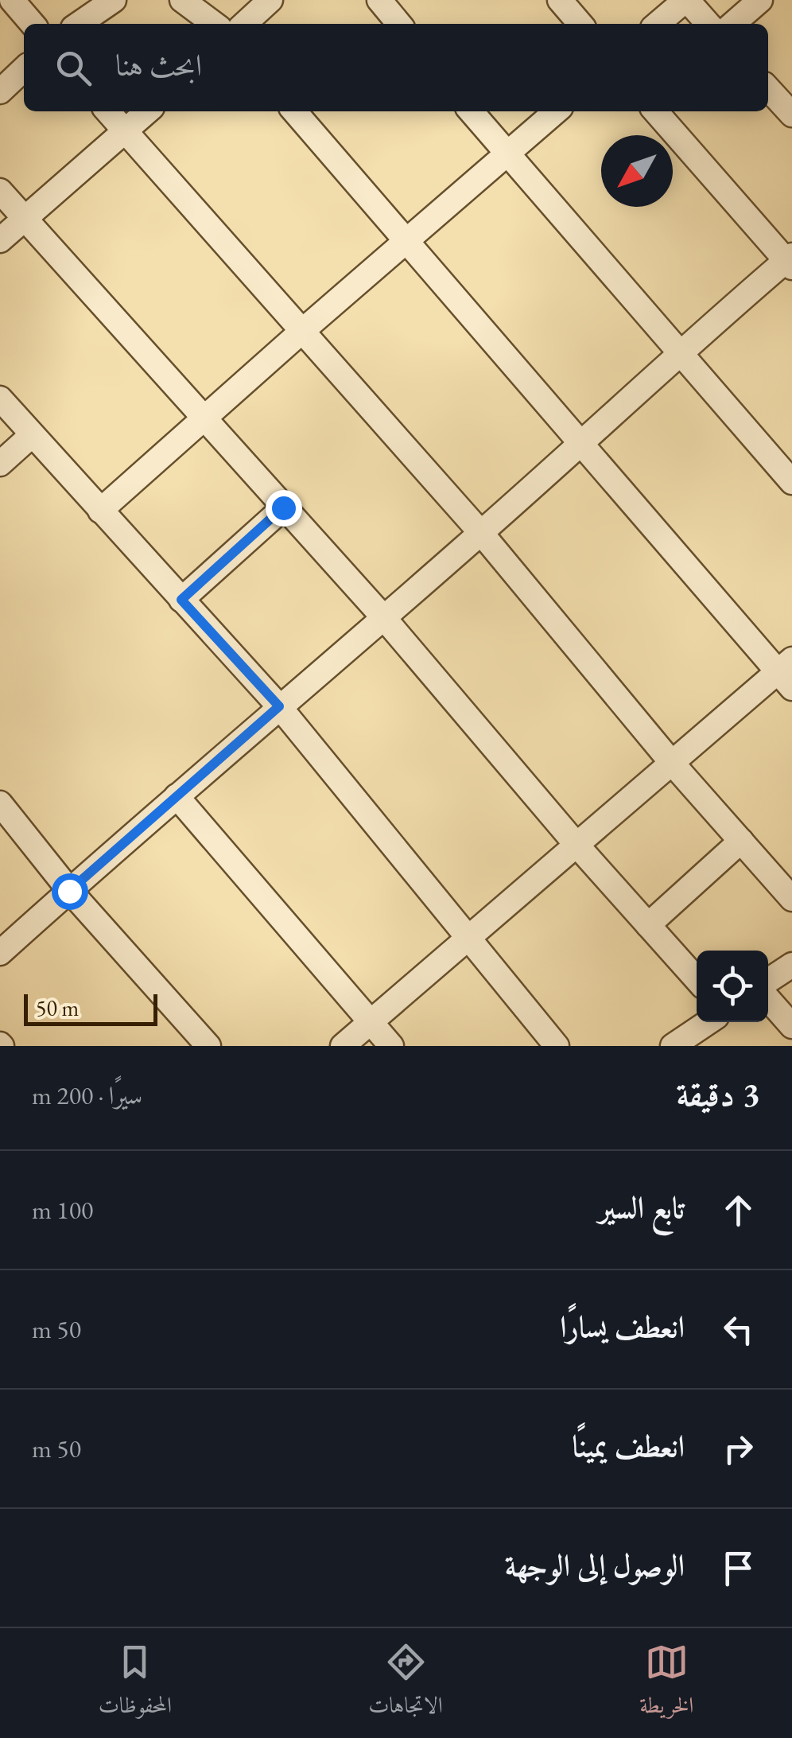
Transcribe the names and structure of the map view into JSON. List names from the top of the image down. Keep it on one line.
{"scale_bar":"50 m","north":"bottom left","page":{"search":"ابحث هنا","scale":"50 m","heading":["3 دقيقة","سيرًا · 200 m"],"list":[["تابع السير","100 m"],["انعطف يسارًا","50 m"],["انعطف يمينًا","50 m"],"الوصول إلى الوجهة"],"nav":["الخريطة","الاتجاهات","المحفوظات"]}}
